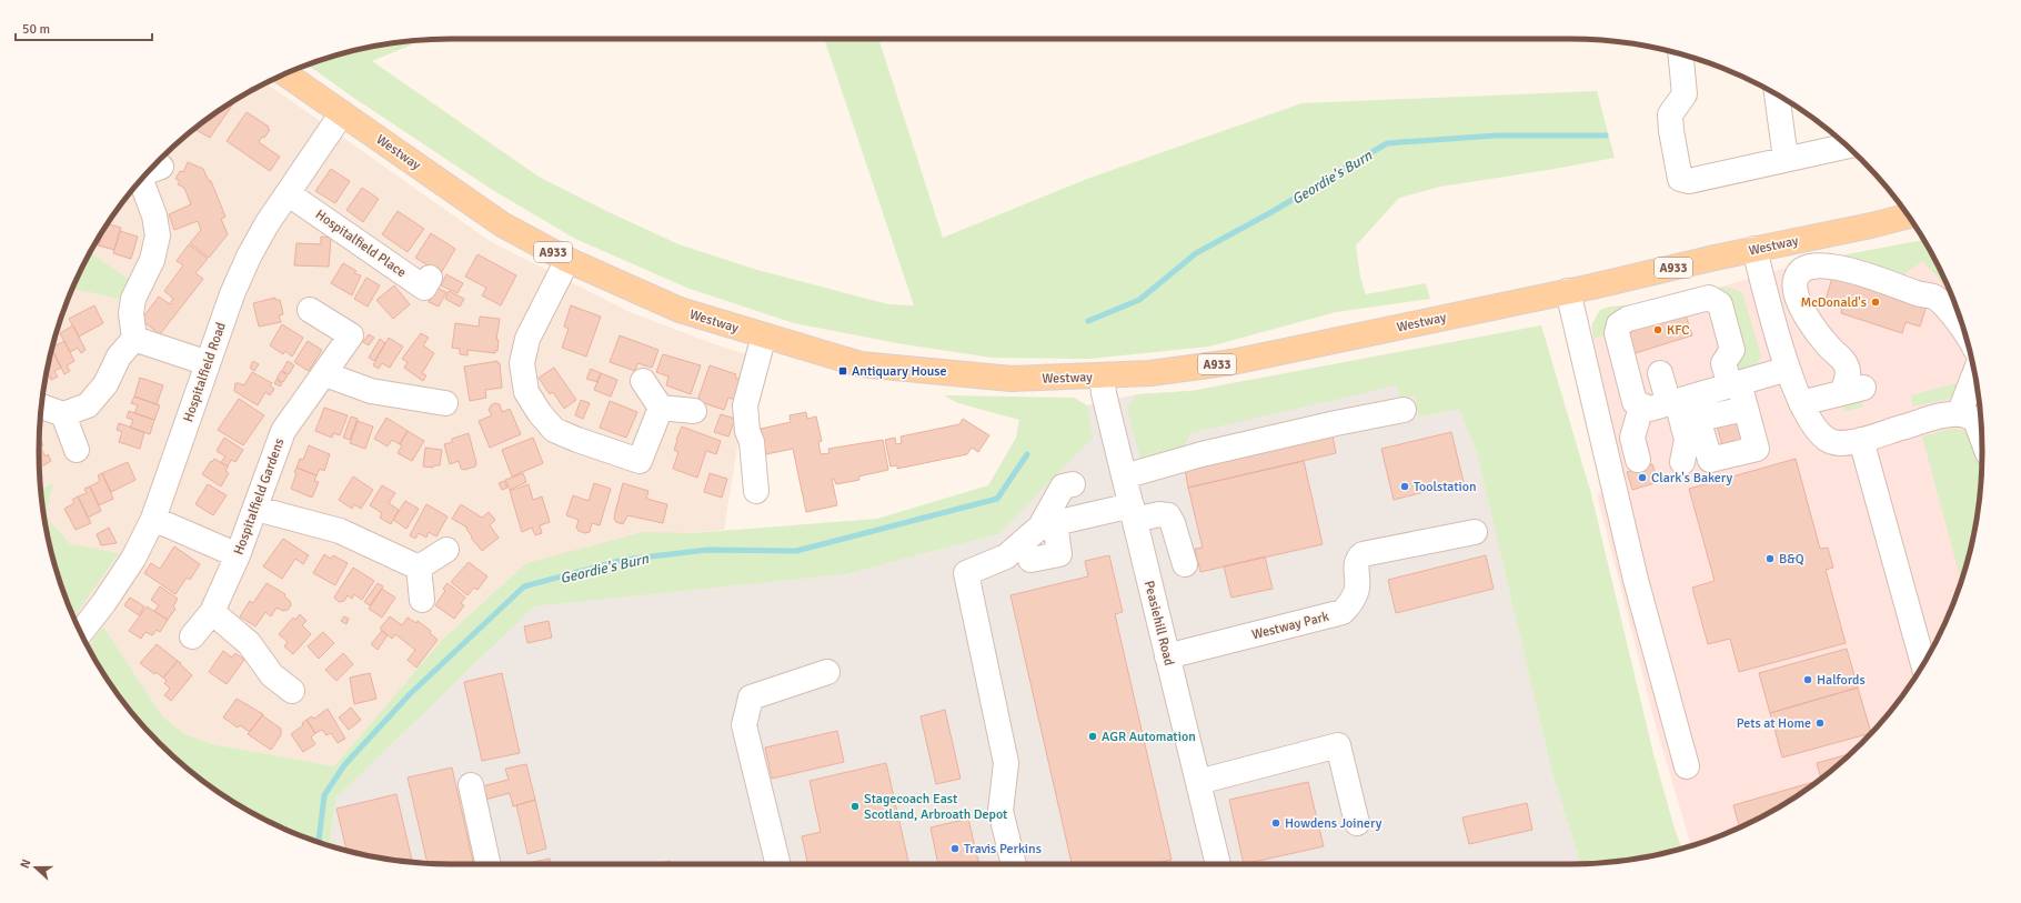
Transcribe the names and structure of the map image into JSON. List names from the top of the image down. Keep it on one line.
{"streets":{"main road":["Westway","A933"],"street":["Hospitalfield Place","Hospitalfield Road","Hospitalfield Gardens","Peasiehill Road","Westway Park"]},"crossings":[["Westway","Hospitalfield Road"],["Westway","Peasiehill Road"],["Hospitalfield Place","Hospitalfield Road"],["Peasiehill Road","Westway Park"]],"water":["Geordie's Burn"],"places":{"other":["McDonald's","KFC","Clark's Bakery","Toolstation","B&Q","Halfords","Pets at Home","AGR Automation","Stagecoach East Scotland, Arbroath Depot","Howdens Joinery","Travis Perkins"],"transit":["Antiquary House"]},"scale_bar":"50 m","north":"left"}
